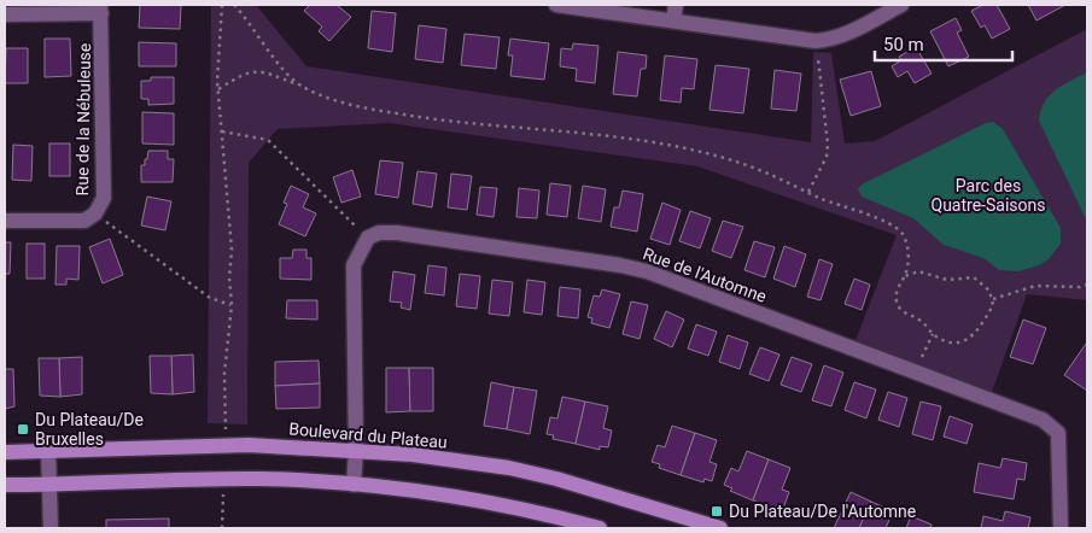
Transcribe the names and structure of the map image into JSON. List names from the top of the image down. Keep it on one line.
{"streets":{"main road":["Boulevard du Plateau"],"street":["Rue de la Nébuleuse","Rue de l'Automne"]},"parks":["Parc des Quatre-Saisons"],"places":{"transit":["Du Plateau/De Bruxelles","Du Plateau/De l'Automne"]},"scale_bar":"50 m"}
